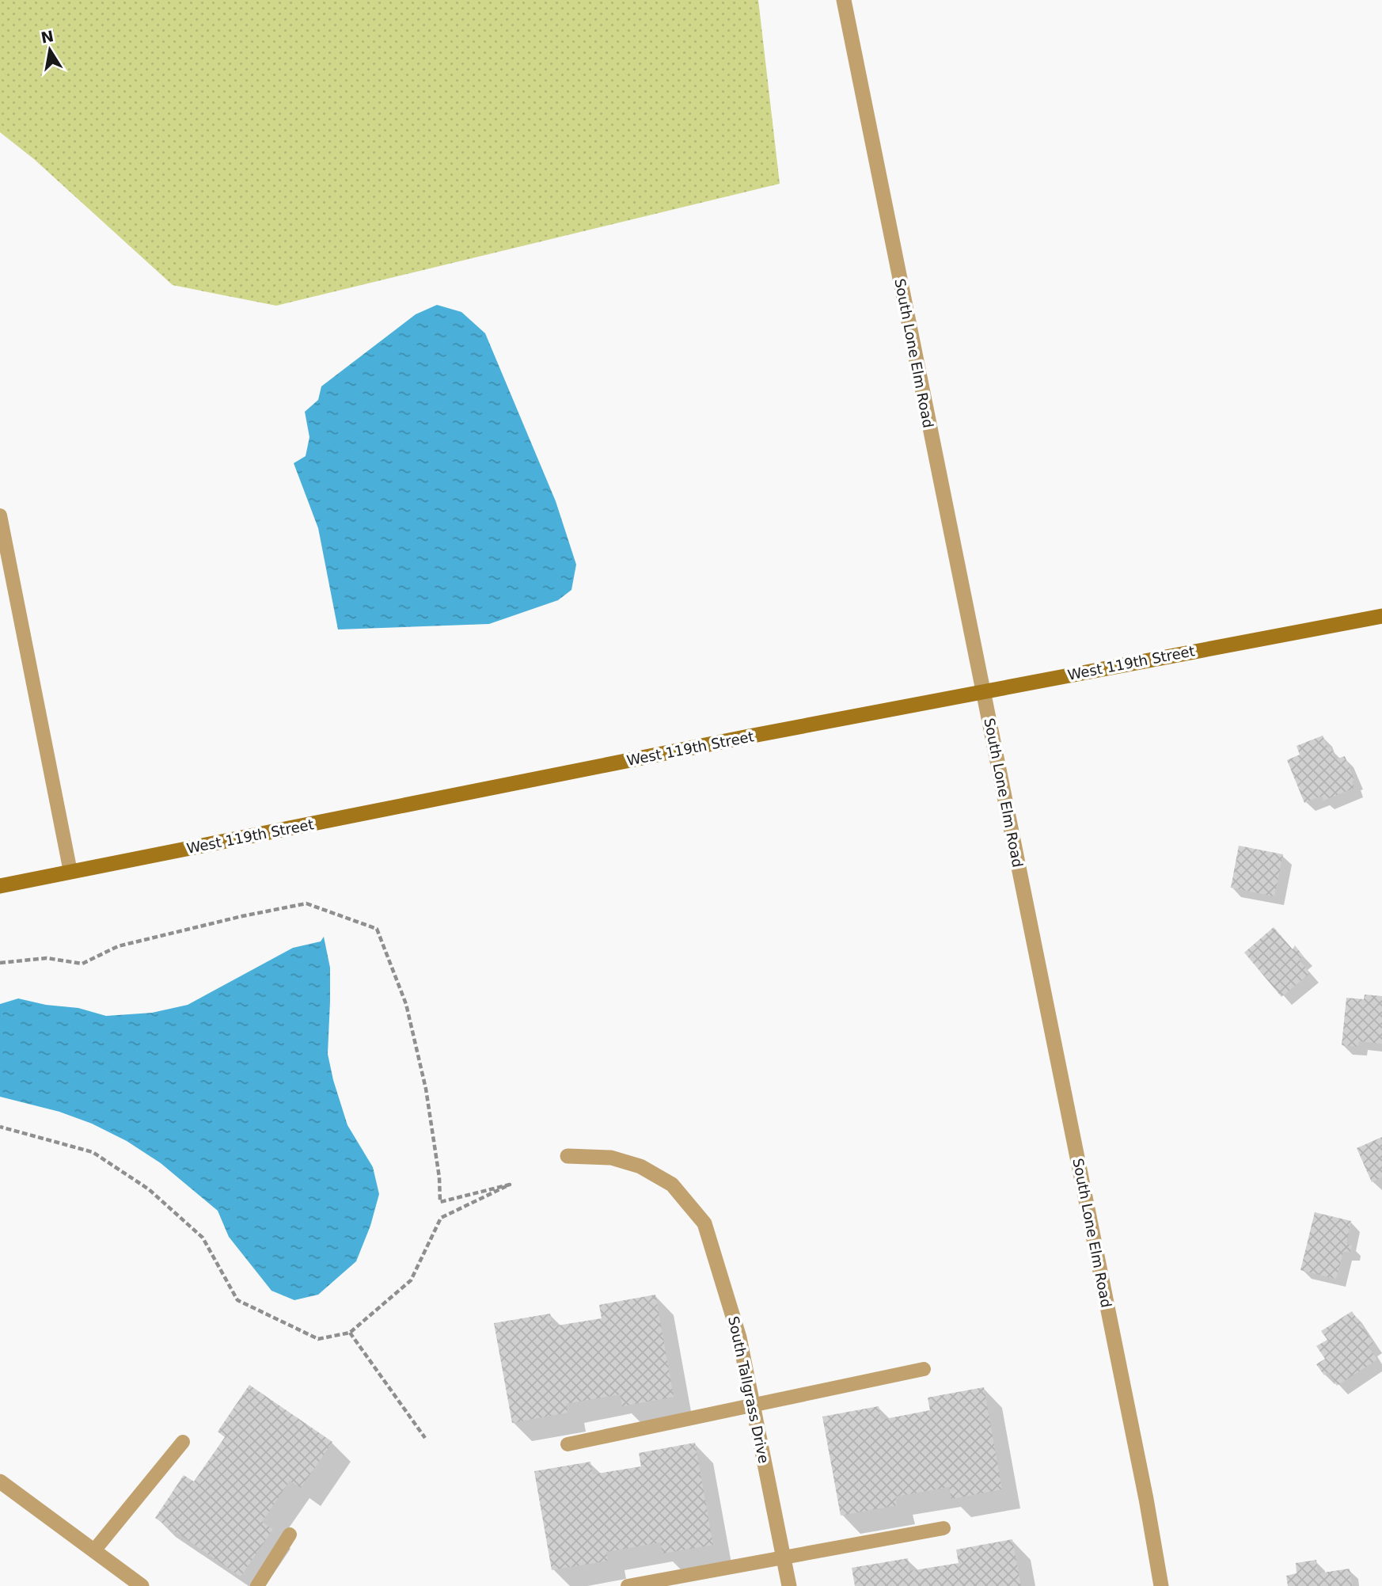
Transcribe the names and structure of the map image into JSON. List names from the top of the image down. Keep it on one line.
{"streets":{"main road":["West 119th Street"],"street":["South Lone Elm Road","South Tallgrass Drive"]},"crossings":[["South Lone Elm Road","West 119th Street"]],"north":"top"}
